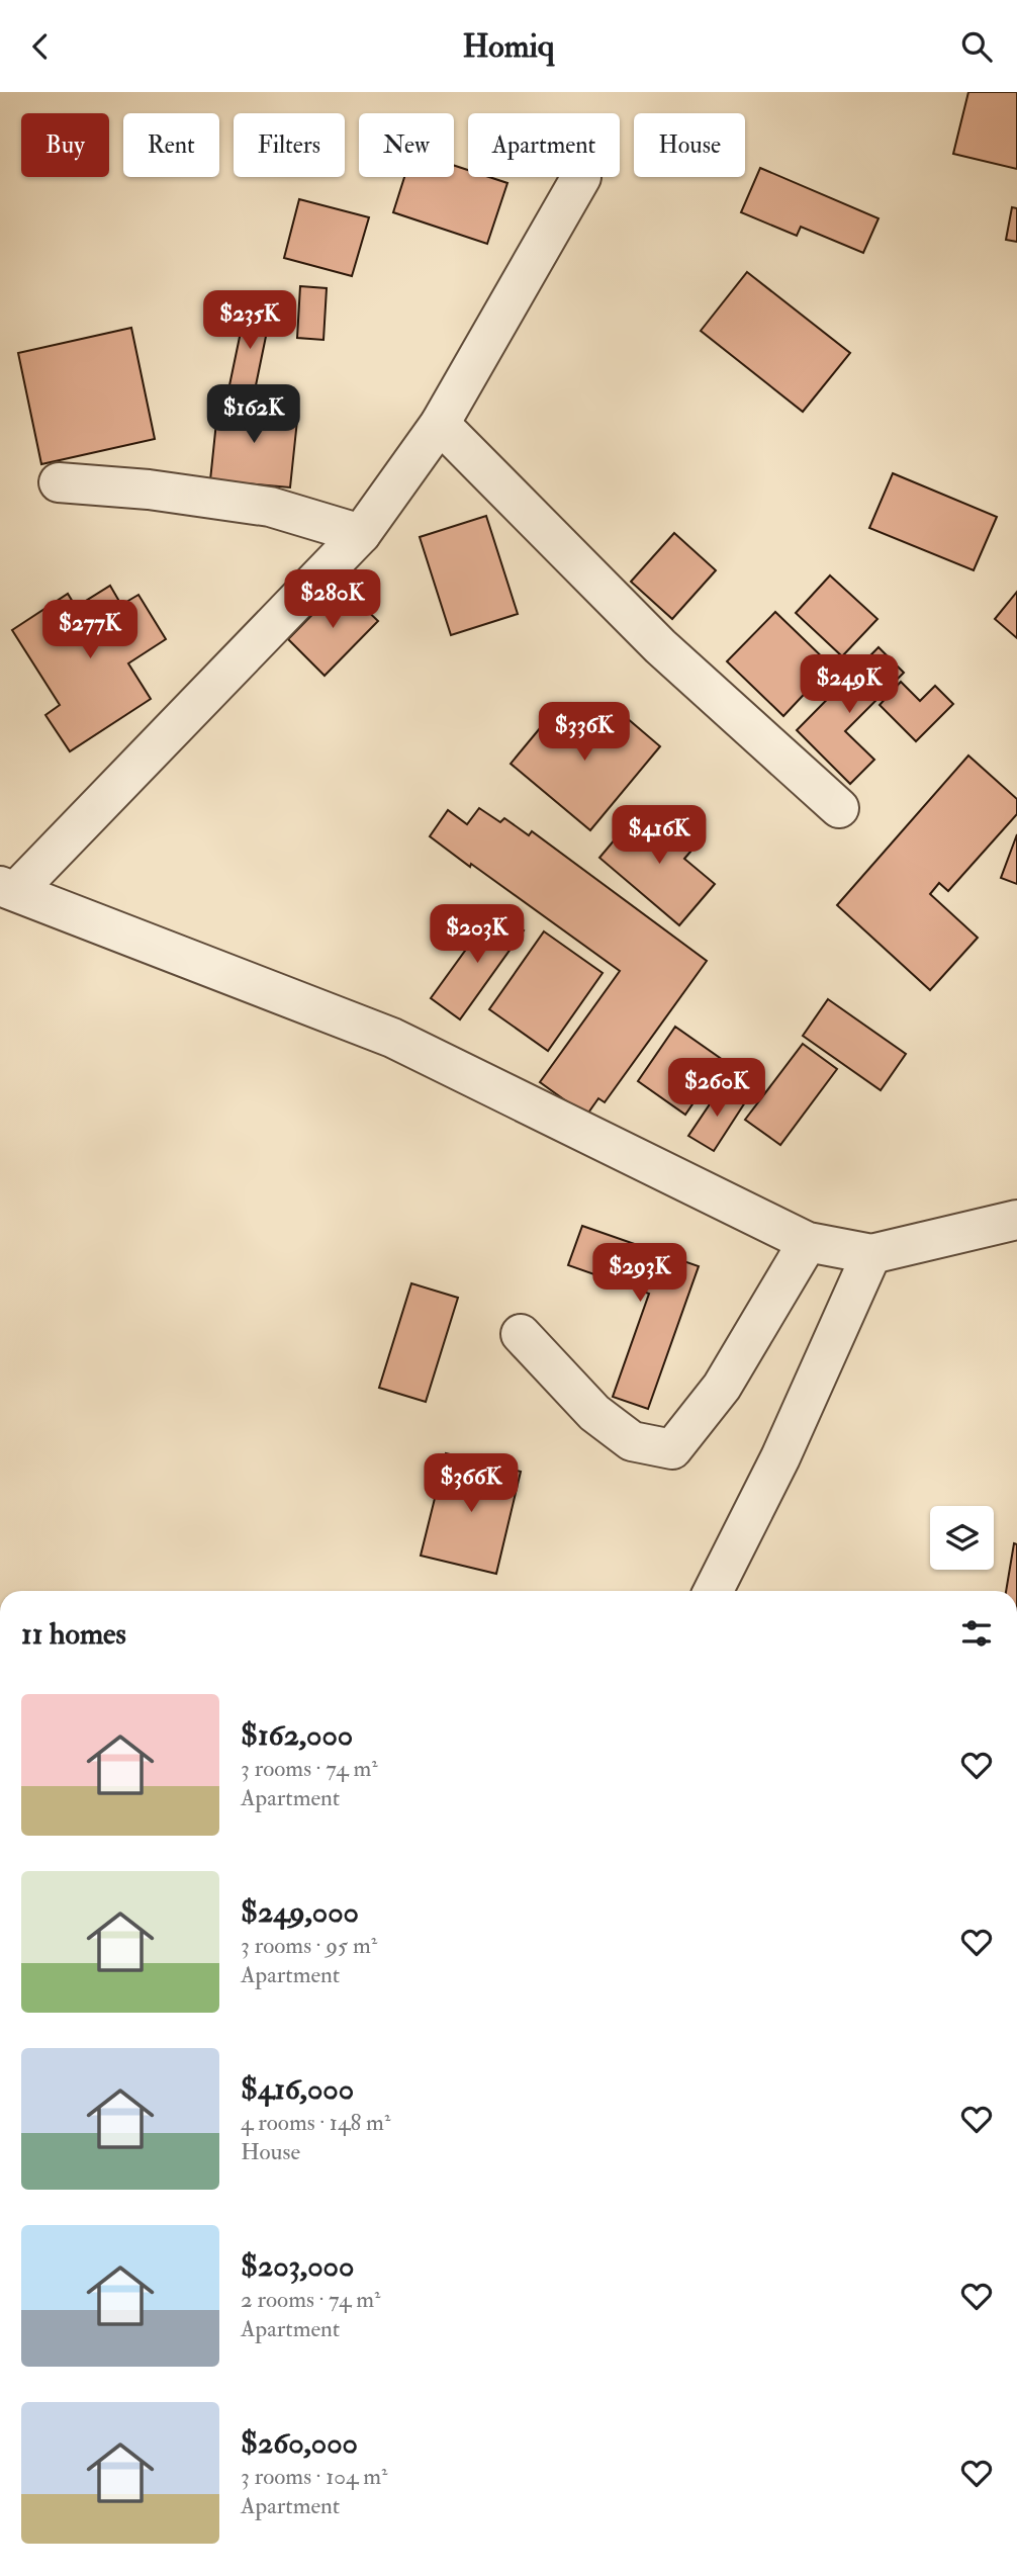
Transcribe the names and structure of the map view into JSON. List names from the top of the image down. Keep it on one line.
{"page":{"header":"Homiq","chip":["Buy","Rent","Filters","New","Apartment","House"],"price":["$235K","$162K","$280K","$277K","$249K","$336K","$416K","$203K","$260K","$293K","$366K"],"heading":"11 homes","list":[{"name":"$162,000","note":"3 rooms · 74 m² · Apartment"},{"name":"$249,000","note":"3 rooms · 95 m² · Apartment"},{"name":"$416,000","note":"4 rooms · 148 m² · House"},{"name":"$203,000","note":"2 rooms · 74 m² · Apartment"},{"name":"$260,000","note":"3 rooms · 104 m² · Apartment"}]}}
